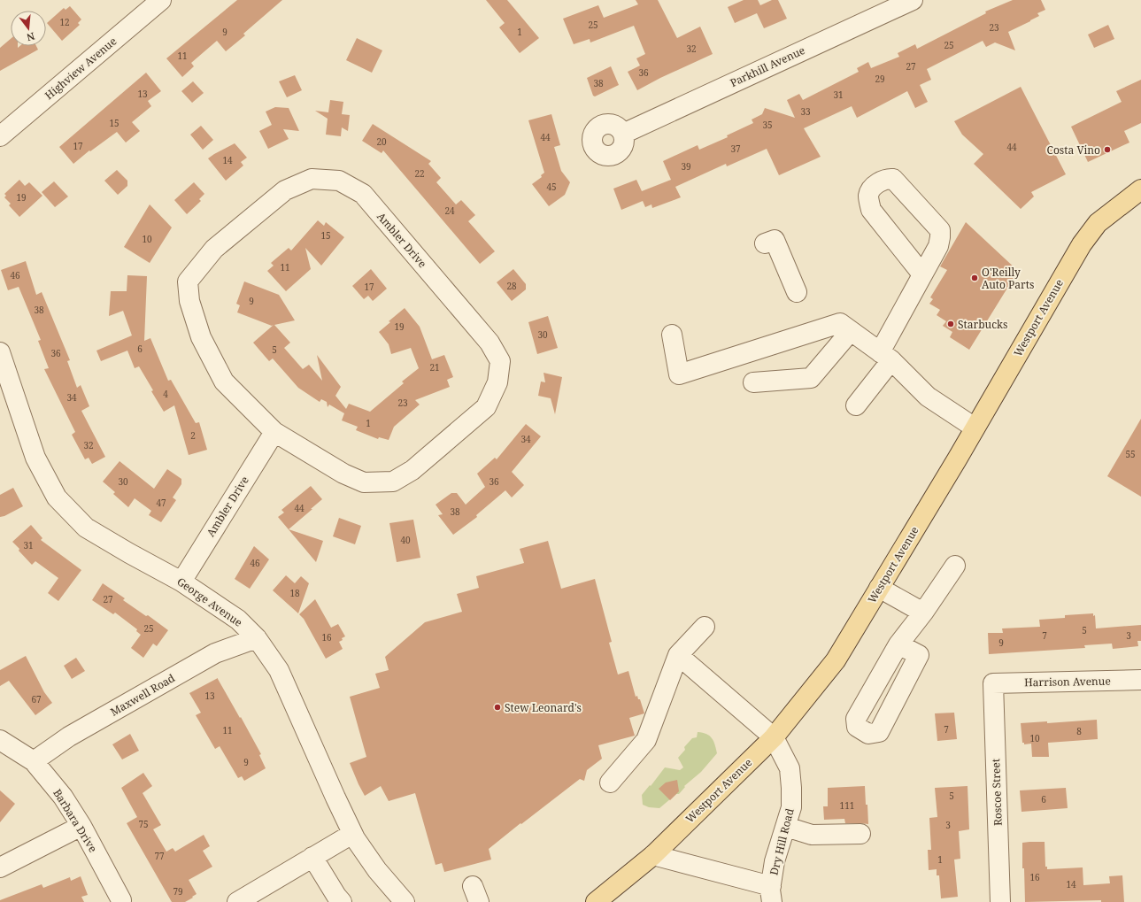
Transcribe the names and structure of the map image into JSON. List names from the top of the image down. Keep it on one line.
{"streets":{"main road":["Westport Avenue"],"street":["Parkhill Avenue","Highview Avenue","Ambler Drive","George Avenue","Harrison Avenue","Maxwell Road","Roscoe Street","Barbara Drive","Dry Hill Road"]},"crossings":[["Ambler Drive","George Avenue"],["Westport Avenue","Dry Hill Road"],["George Avenue","Maxwell Road"],["Harrison Avenue","Roscoe Street"],["Maxwell Road","Barbara Drive"]],"places":["Costa Vino","O'Reilly Auto Parts","Starbucks","Stew Leonard's"],"house_numbers":["12","25","23","9","1","25","32","11","27","36","29","38","13","31","33","15","35","44","20","17","44","37","14","39","22","45","19","24","15","10","11","46","28","17","9","38","19","30","6","5","36","21","4","34","23","1","2","34","32","55","30","36","47","44","38","40","31","46","18","27","25","5","7","3","16","9","13","67","7","11","8","10","9","5","6","111","75","3","77","1","16","14","79"],"north":"bottom"}
